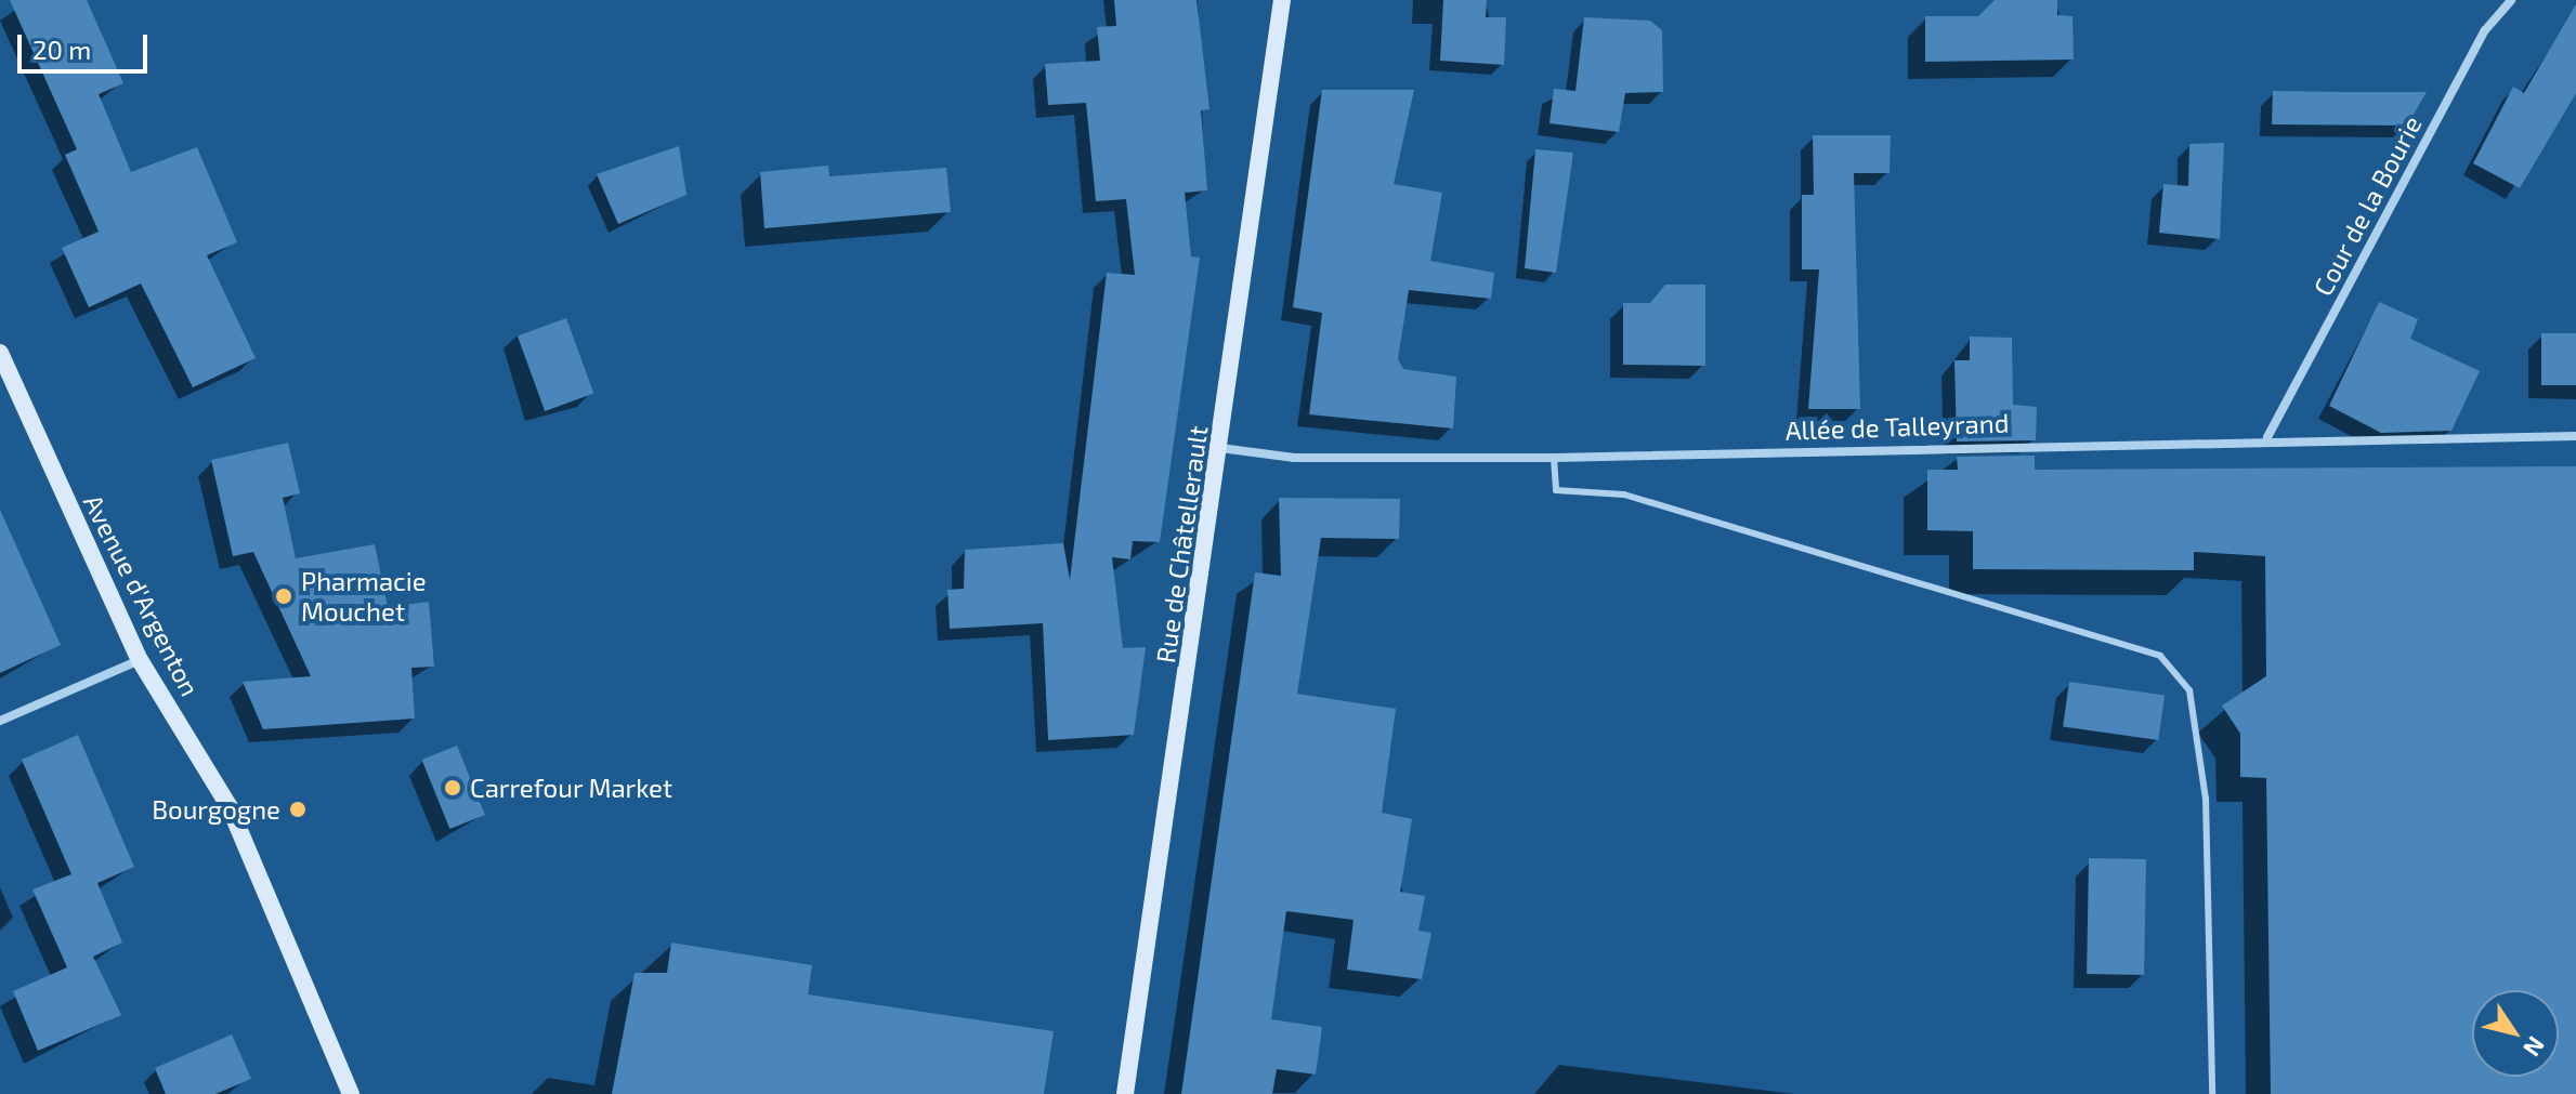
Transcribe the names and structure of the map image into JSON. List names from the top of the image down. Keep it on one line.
{"streets":{"main road":["Rue de Châtellerault","Avenue d'Argenton"],"street":["Cour de la Bourie","Allée de Talleyrand"]},"crossings":[["Cour de la Bourie","Allée de Talleyrand"],["Allée de Talleyrand","Rue de Châtellerault"]],"places":["Pharmacie Mouchet","Carrefour Market","Bourgogne"],"scale_bar":"20 m","north":"bottom right"}
